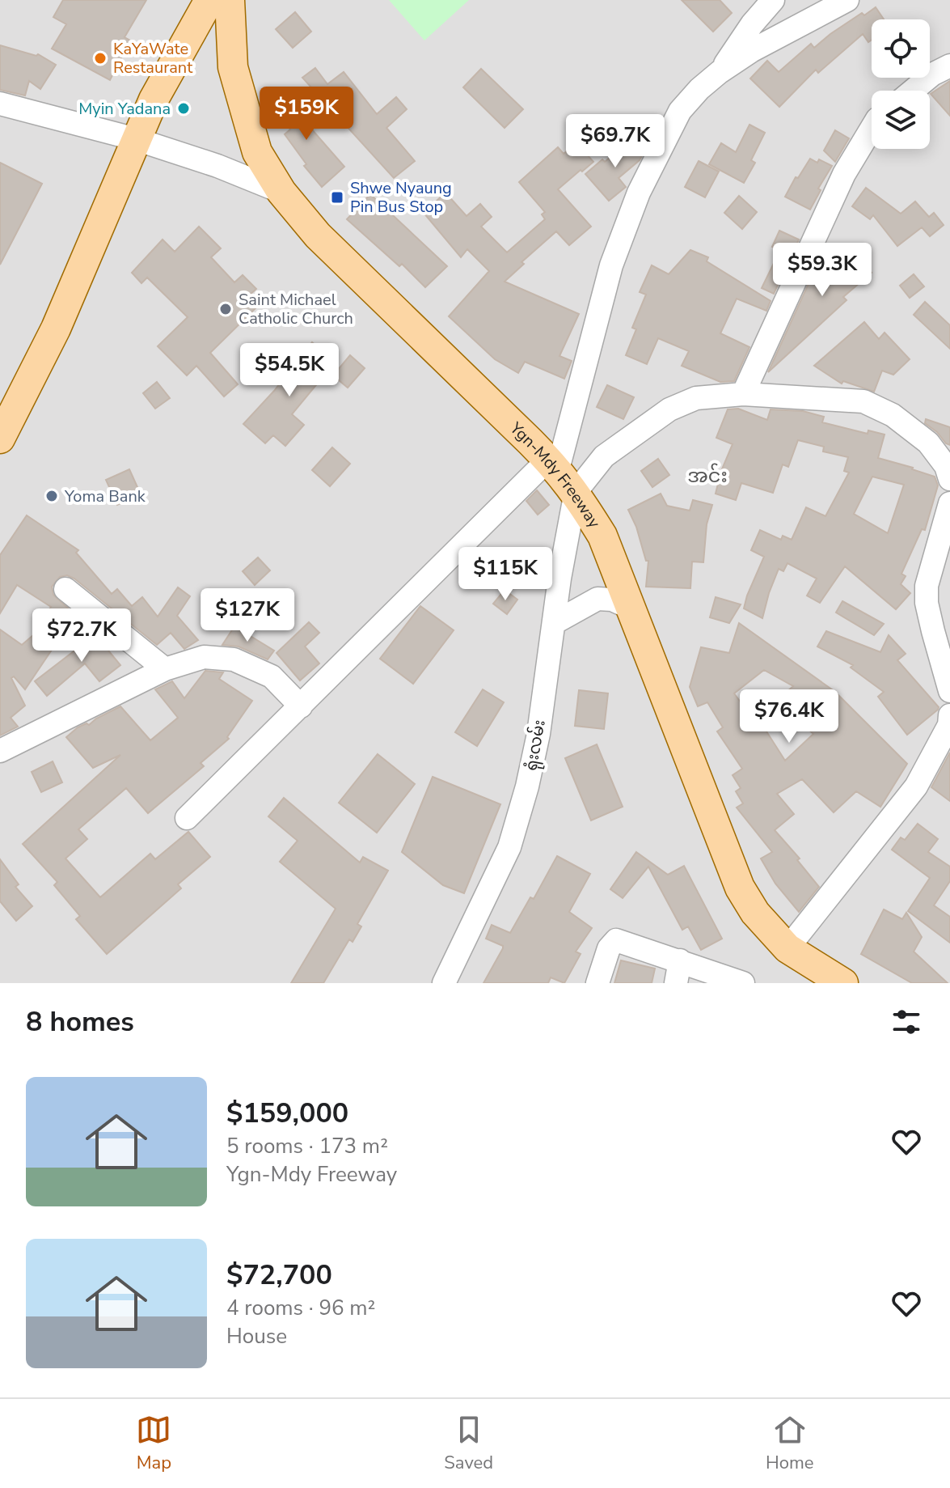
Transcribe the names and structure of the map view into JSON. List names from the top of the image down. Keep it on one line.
{"streets":{"main road":["Ygn-Mdy Freeway"],"street":["ရုံးလမ်း"]},"crossings":[["Ygn-Mdy Freeway","ရုံးလမ်း"]],"districts":["အင်း"],"places":{"other":["KaYaWate Restaurant","Myin Yadana","Saint Michael Catholic Church","Yoma Bank"],"transit":["Shwe Nyaung Pin Bus Stop"]},"page":{"price":["$159K","$69.7K","$59.3K","$54.5K","$115K","$127K","$72.7K","$76.4K"],"heading":"8 homes","list":[{"name":"$159,000","note":"5 rooms · 173 m² · Ygn-Mdy Freeway"},{"name":"$72,700","note":"4 rooms · 96 m² · House"}],"tabs":["Map","Saved","Home"]}}
